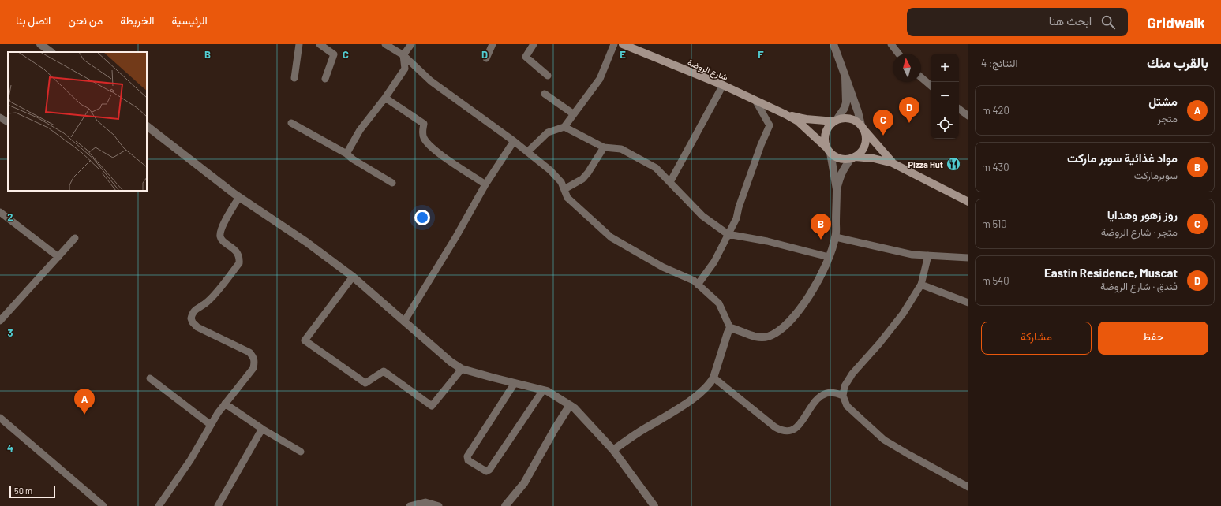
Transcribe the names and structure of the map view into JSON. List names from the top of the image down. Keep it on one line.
{"streets":{"main road":["شارع الروضة"]},"places":{"restaurant":["Pizza Hut"]},"scale_bar":"50 m","north":"top","page":{"header":"Gridwalk","search":"ابحث هنا","nav":["الرئيسية","الخريطة","من نحن","اتصل بنا"],"heading":["بالقرب منك","النتائج: 4"],"map_buttons":["+","−"],"list":[{"mark":"A","name":"مشتل","note":"متجر","value":"420 m"},{"mark":"B","name":"مواد غذائية سوبر ماركت","note":"سوبرماركت","value":"430 m"},{"mark":"C","name":"روز زهور وهدايا","note":"متجر · شارع الروضة","value":"510 m"},{"mark":"D","name":"Eastin Residence, Muscat","note":"فندق · شارع الروضة","value":"540 m"}],"pins":["D","C","B","A"],"buttons":["حفظ","مشاركة"],"scale":"50 m"},"grid":{"columns":["B","C","D","E","F"],"rows":["2","3","4"]}}
